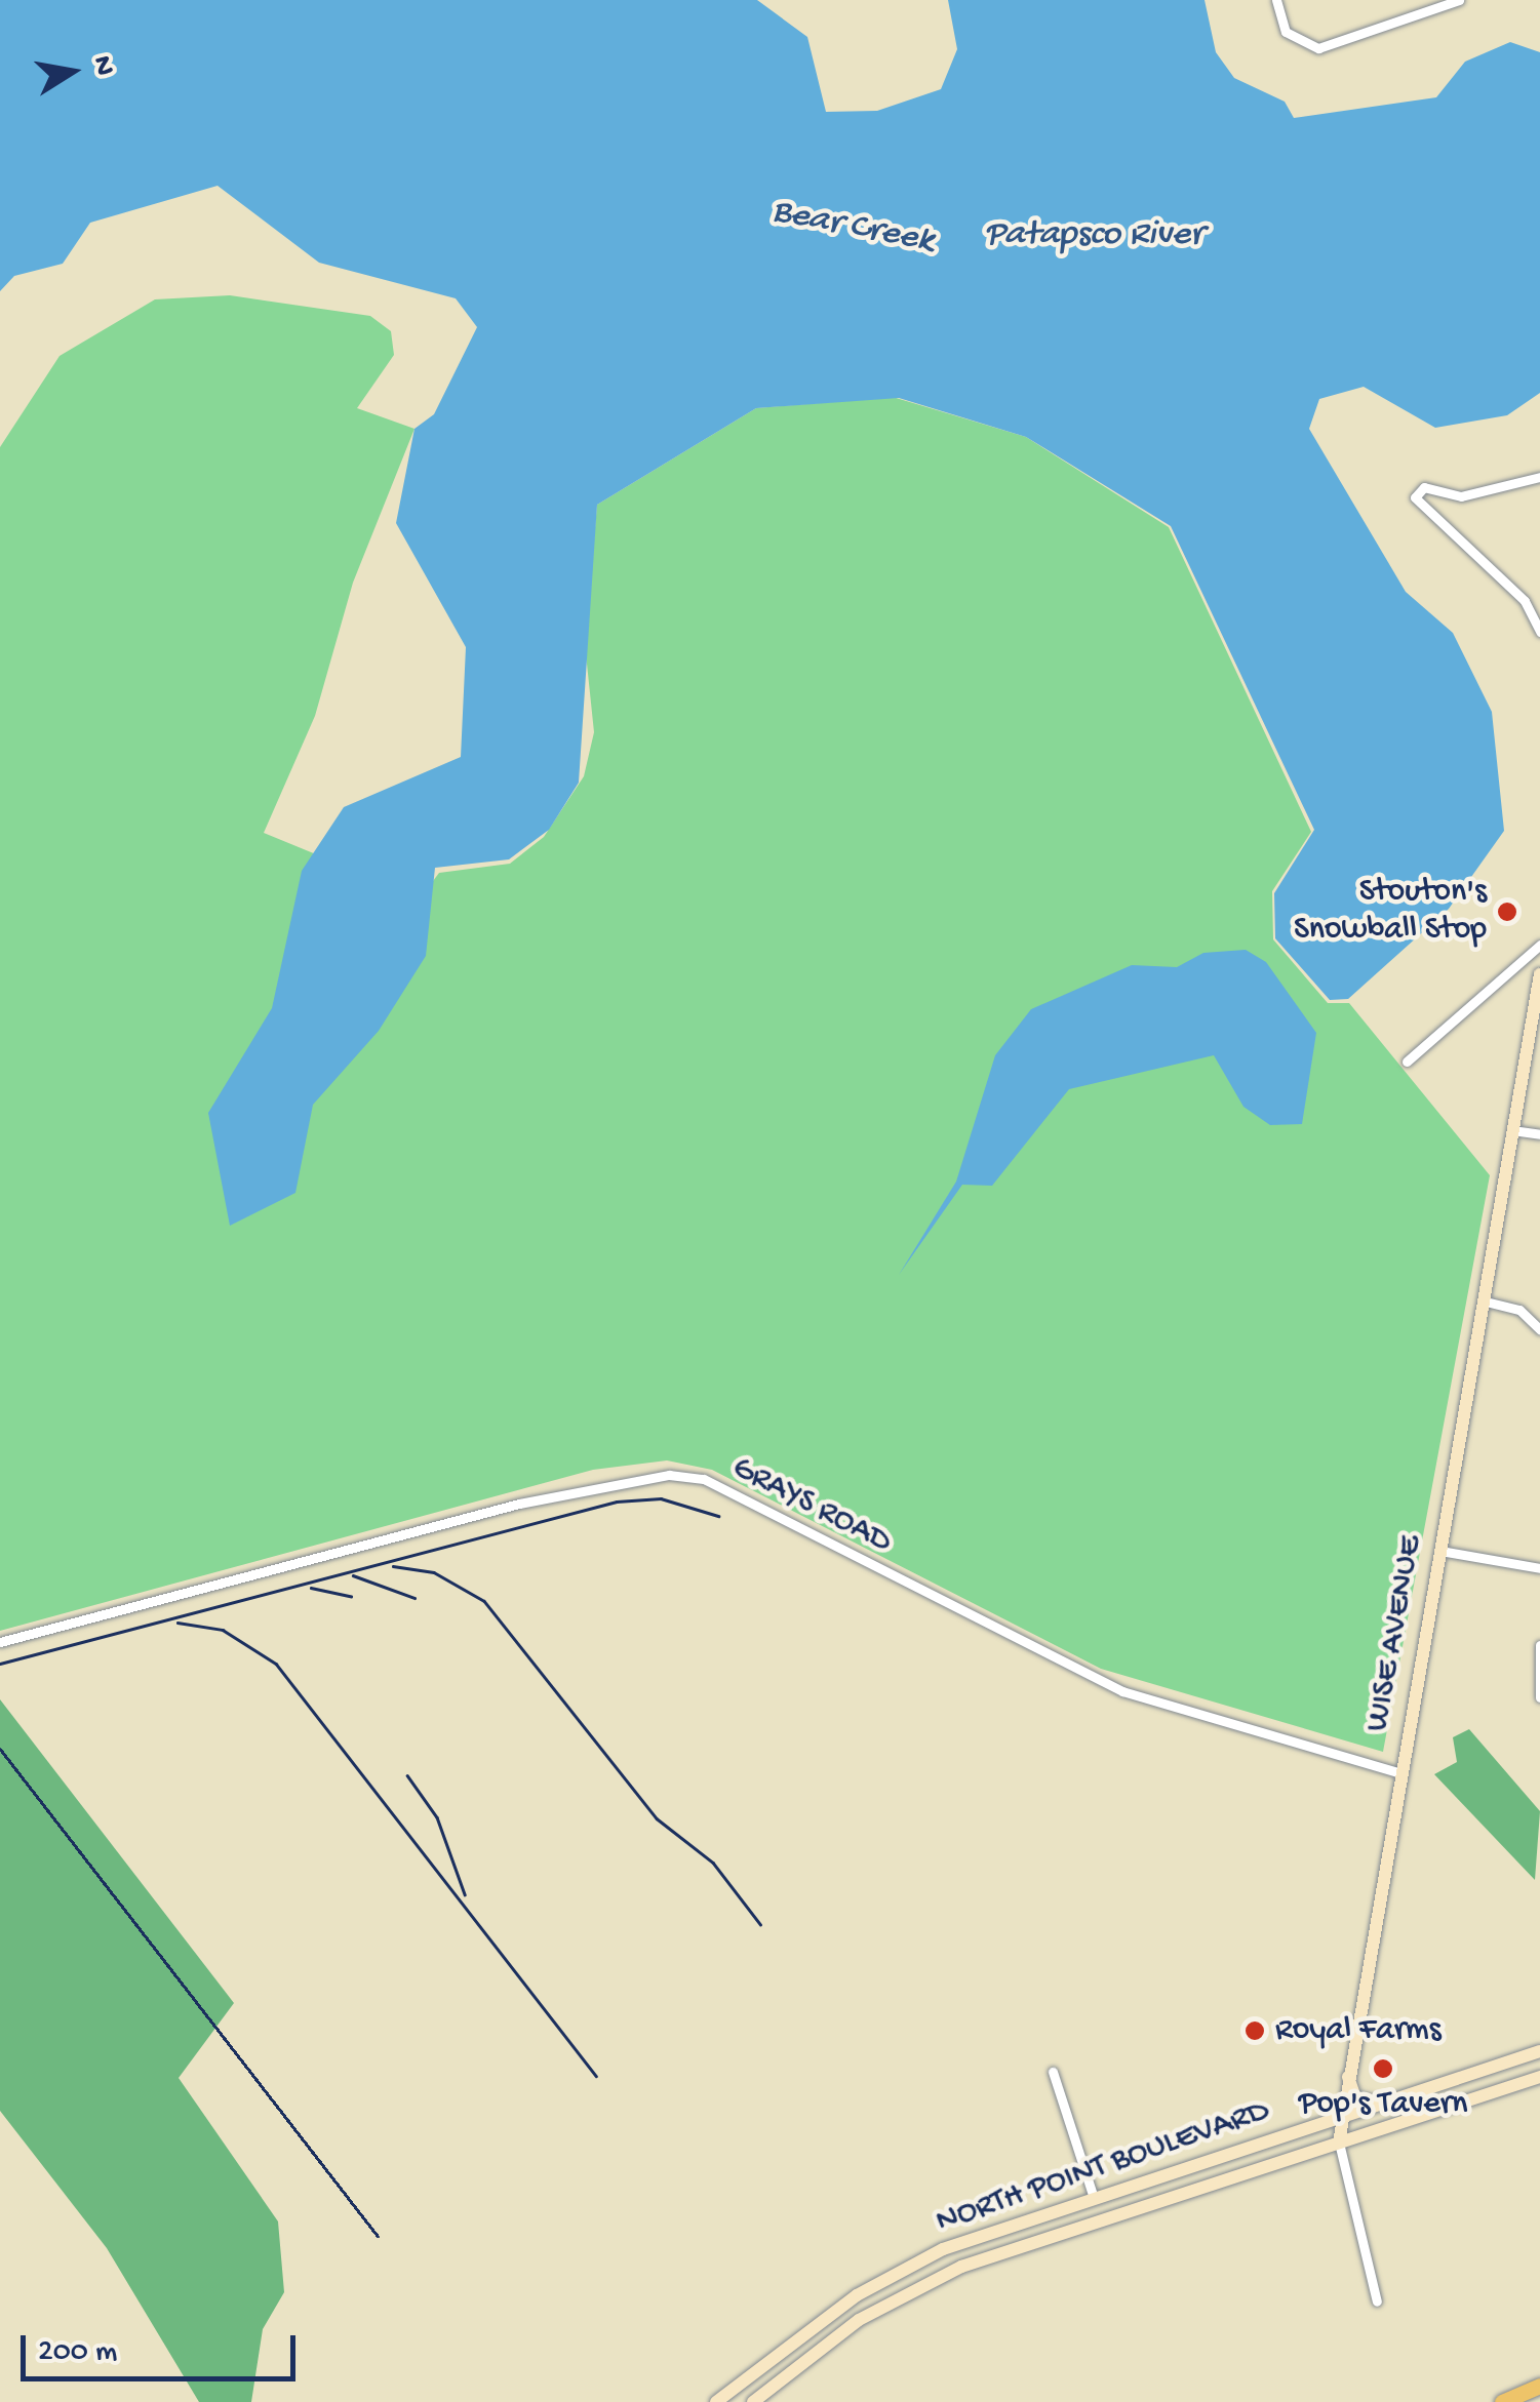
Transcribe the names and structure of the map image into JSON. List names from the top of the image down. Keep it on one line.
{"streets":{"main road":["WISE AVENUE","NORTH POINT BOULEVARD"],"street":["GRAYS ROAD"]},"crossings":[["GRAYS ROAD","WISE AVENUE"],["WISE AVENUE","NORTH POINT BOULEVARD"]],"water":["Bear Creek","Patapsco River"],"places":["Stouton's Snowball Stop","Royal Farms","Pop's Tavern"],"scale_bar":"200 m","north":"right"}
